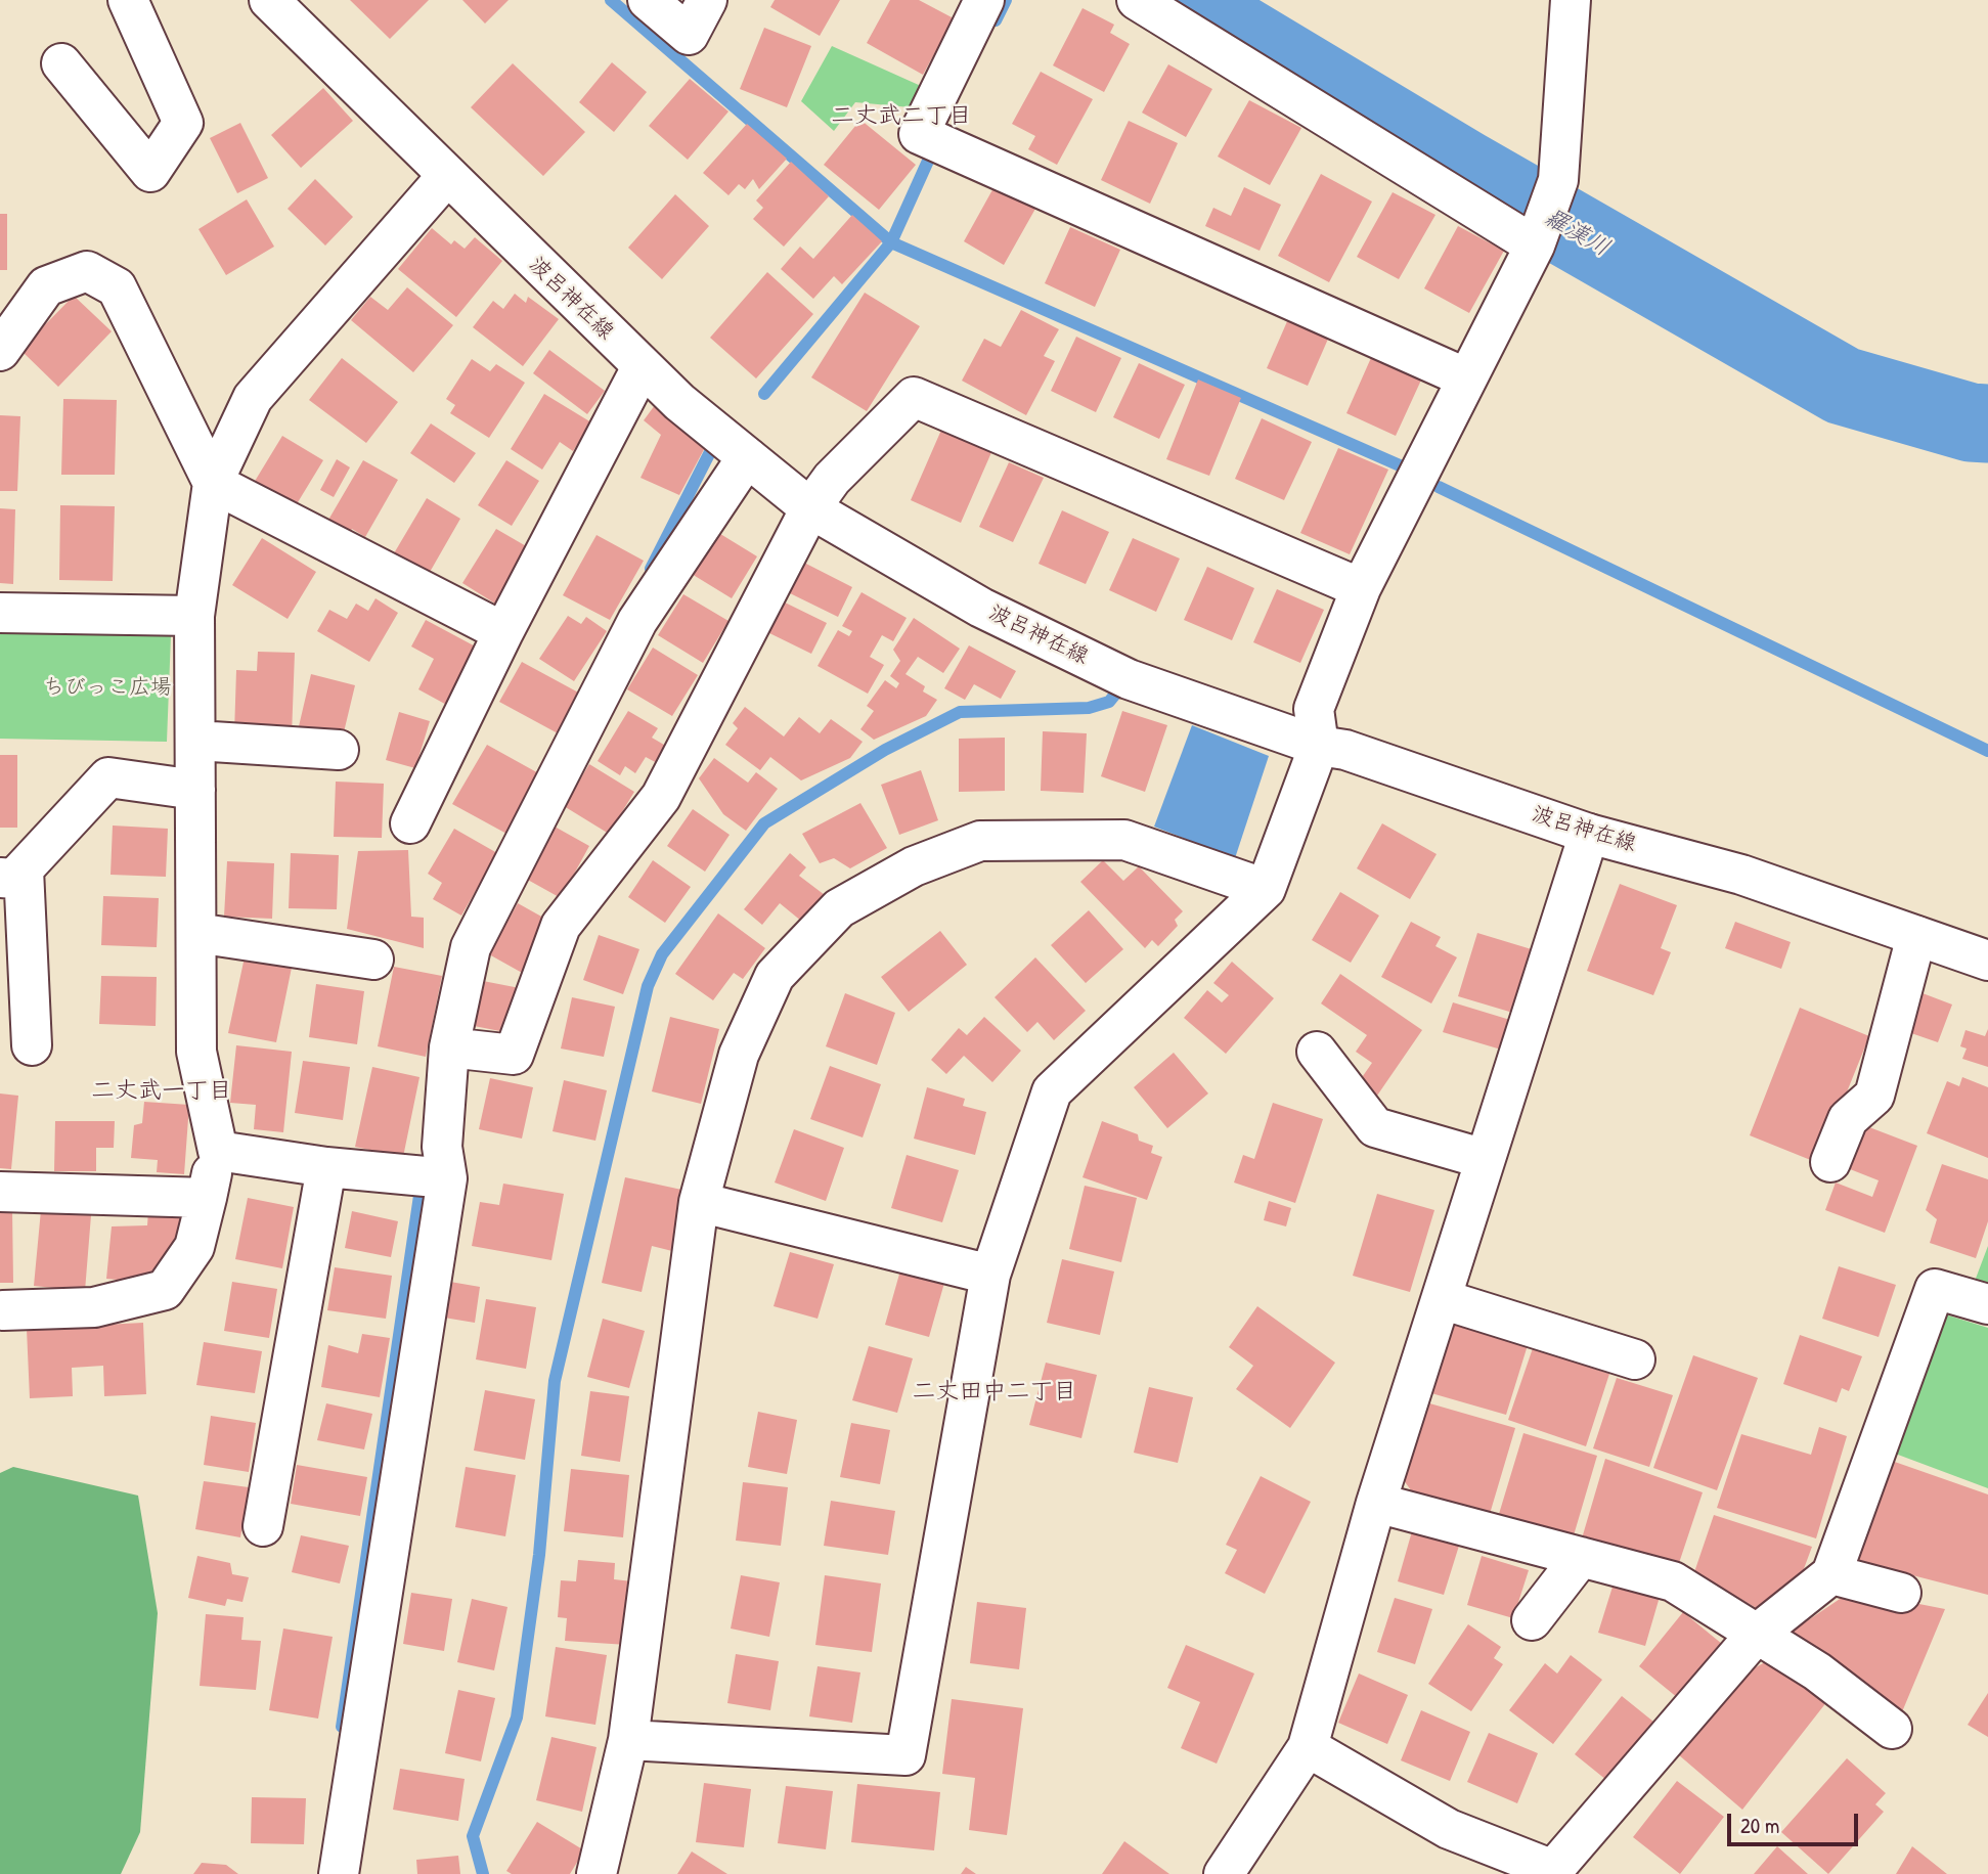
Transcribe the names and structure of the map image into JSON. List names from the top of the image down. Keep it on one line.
{"streets":{"street":["波呂神在線"]},"districts":["二丈武二丁目","二丈武一丁目","二丈田中二丁目"],"water":["羅漢川"],"parks":["ちびっこ広場"],"scale_bar":"20 m"}
